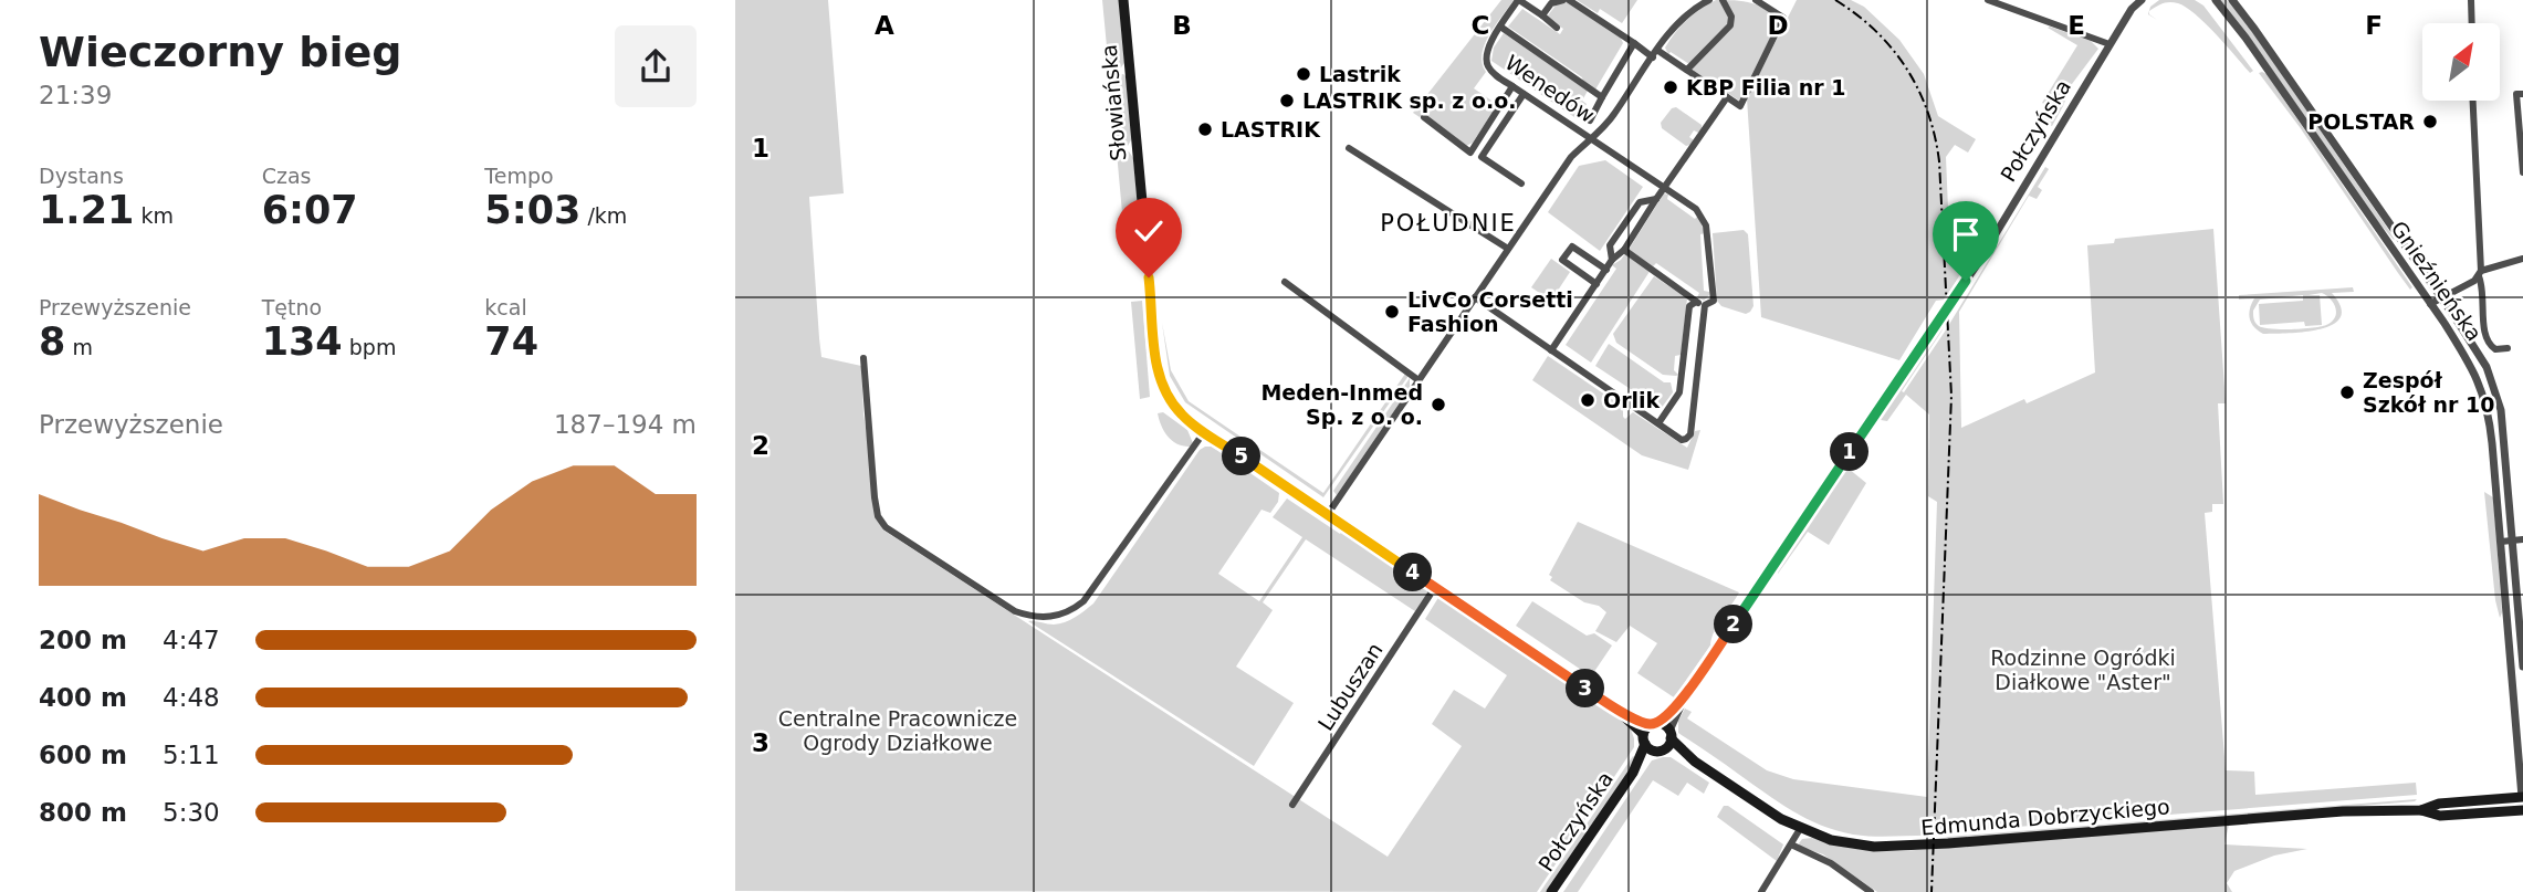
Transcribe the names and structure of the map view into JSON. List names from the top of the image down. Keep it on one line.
{"streets":{"main road":["Słowiańska","Połczyńska","Gnieźnieńska","Edmunda Dobrzyckiego"],"street":["Wenedów","Lubuszan"]},"crossings":[["Wenedów","Słowiańska"],["Słowiańska","Połczyńska"],["Słowiańska","Lubuszan"],["Słowiańska","Edmunda Dobrzyckiego"],["Połczyńska","Edmunda Dobrzyckiego"],["Gnieźnieńska","Edmunda Dobrzyckiego"]],"districts":["POŁUDNIE"],"parks":["Rodzinne Ogródki Diałkowe \"Aster\"","Centralne Pracownicze Ogrody Działkowe"],"places":["Lastrik","KBP Filia nr 1","LASTRIK sp. z o.o.","POLSTAR","LASTRIK","LivCo Corsetti Fashion","Zespół Szkół nr 10","Orlik","Meden-Inmed Sp. z o. o."],"north":"top right","page":{"heading":["Wieczorny bieg","21:39"],"stats":[["Dystans","1.21 km"],["Czas","6:07"],["Tempo","5:03 /km"],["Przewyższenie","8 m"],["Tętno","134 bpm"],["kcal","74"]],"chart":["Przewyższenie","187–194 m"],"pins":["1","5","4","2","3"],"list":[{"name":"200 m","note":"4:47"},{"name":"400 m","note":"4:48"},{"name":"600 m","note":"5:11"},{"name":"800 m","note":"5:30"}]},"grid":{"columns":["A","B","C","D","E","F"],"rows":["1","2","3"]}}
